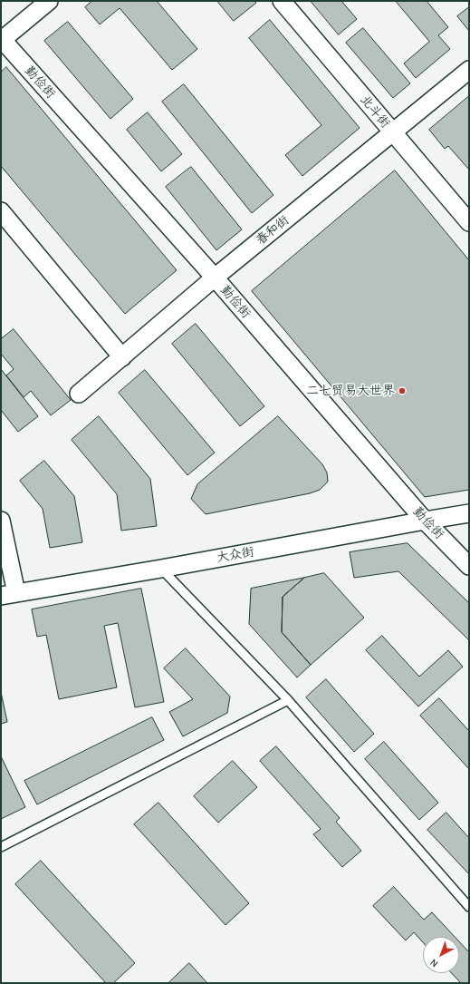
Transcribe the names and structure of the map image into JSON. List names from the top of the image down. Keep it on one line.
{"streets":{"street":["勤俭街","北斗街","春和街","大众街"]},"crossings":[["勤俭街","春和街"],["勤俭街","大众街"],["北斗街","春和街"]],"places":["二七贸易大世界"],"north":"bottom left"}
